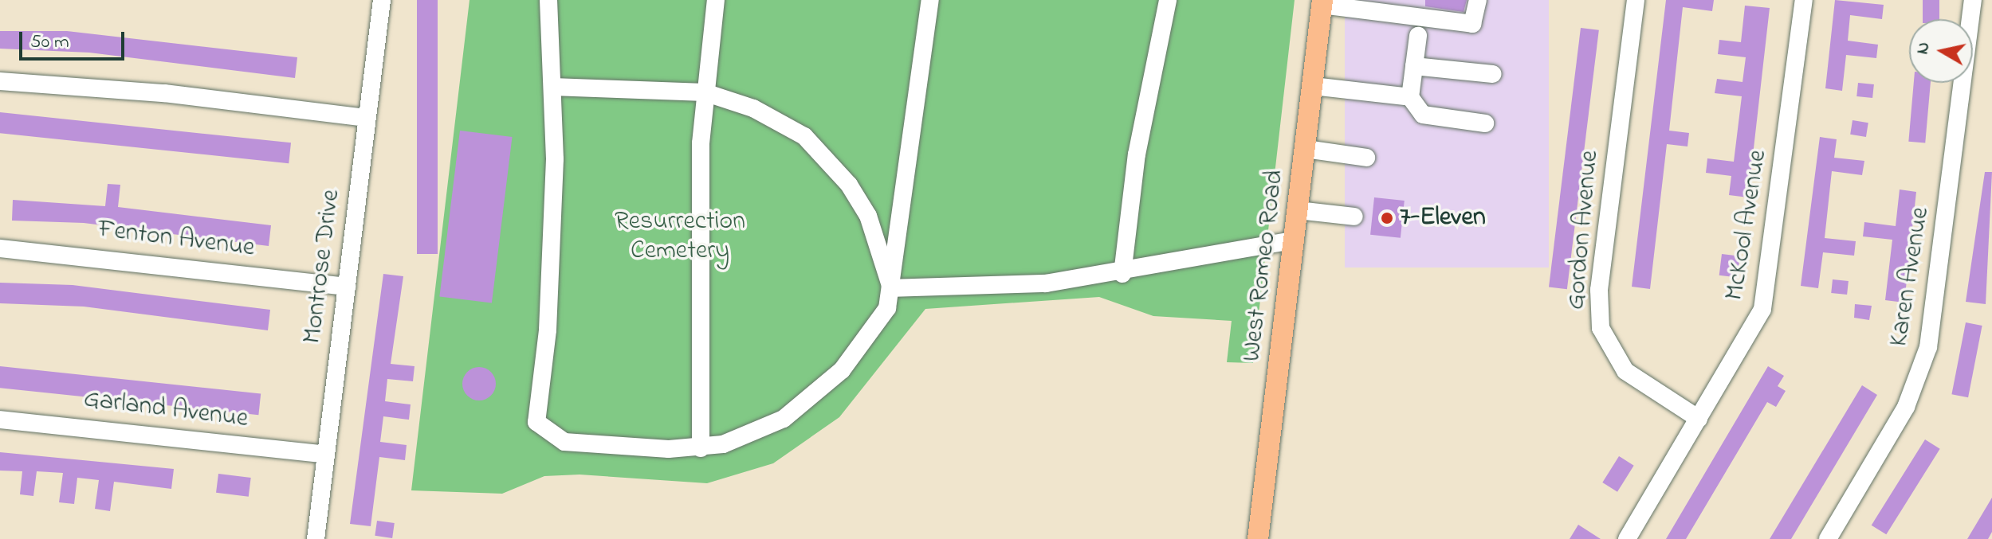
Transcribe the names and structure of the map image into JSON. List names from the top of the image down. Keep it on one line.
{"streets":{"main road":["West Romeo Road"],"street":["McKool Avenue","Gordon Avenue","Fenton Avenue","Montrose Drive","Karen Avenue","Garland Avenue"]},"crossings":[["McKool Avenue","Gordon Avenue"],["Fenton Avenue","Montrose Drive"],["Montrose Drive","Garland Avenue"]],"parks":["Resurrection Cemetery"],"places":["7-Eleven"],"scale_bar":"50 m","north":"left"}
